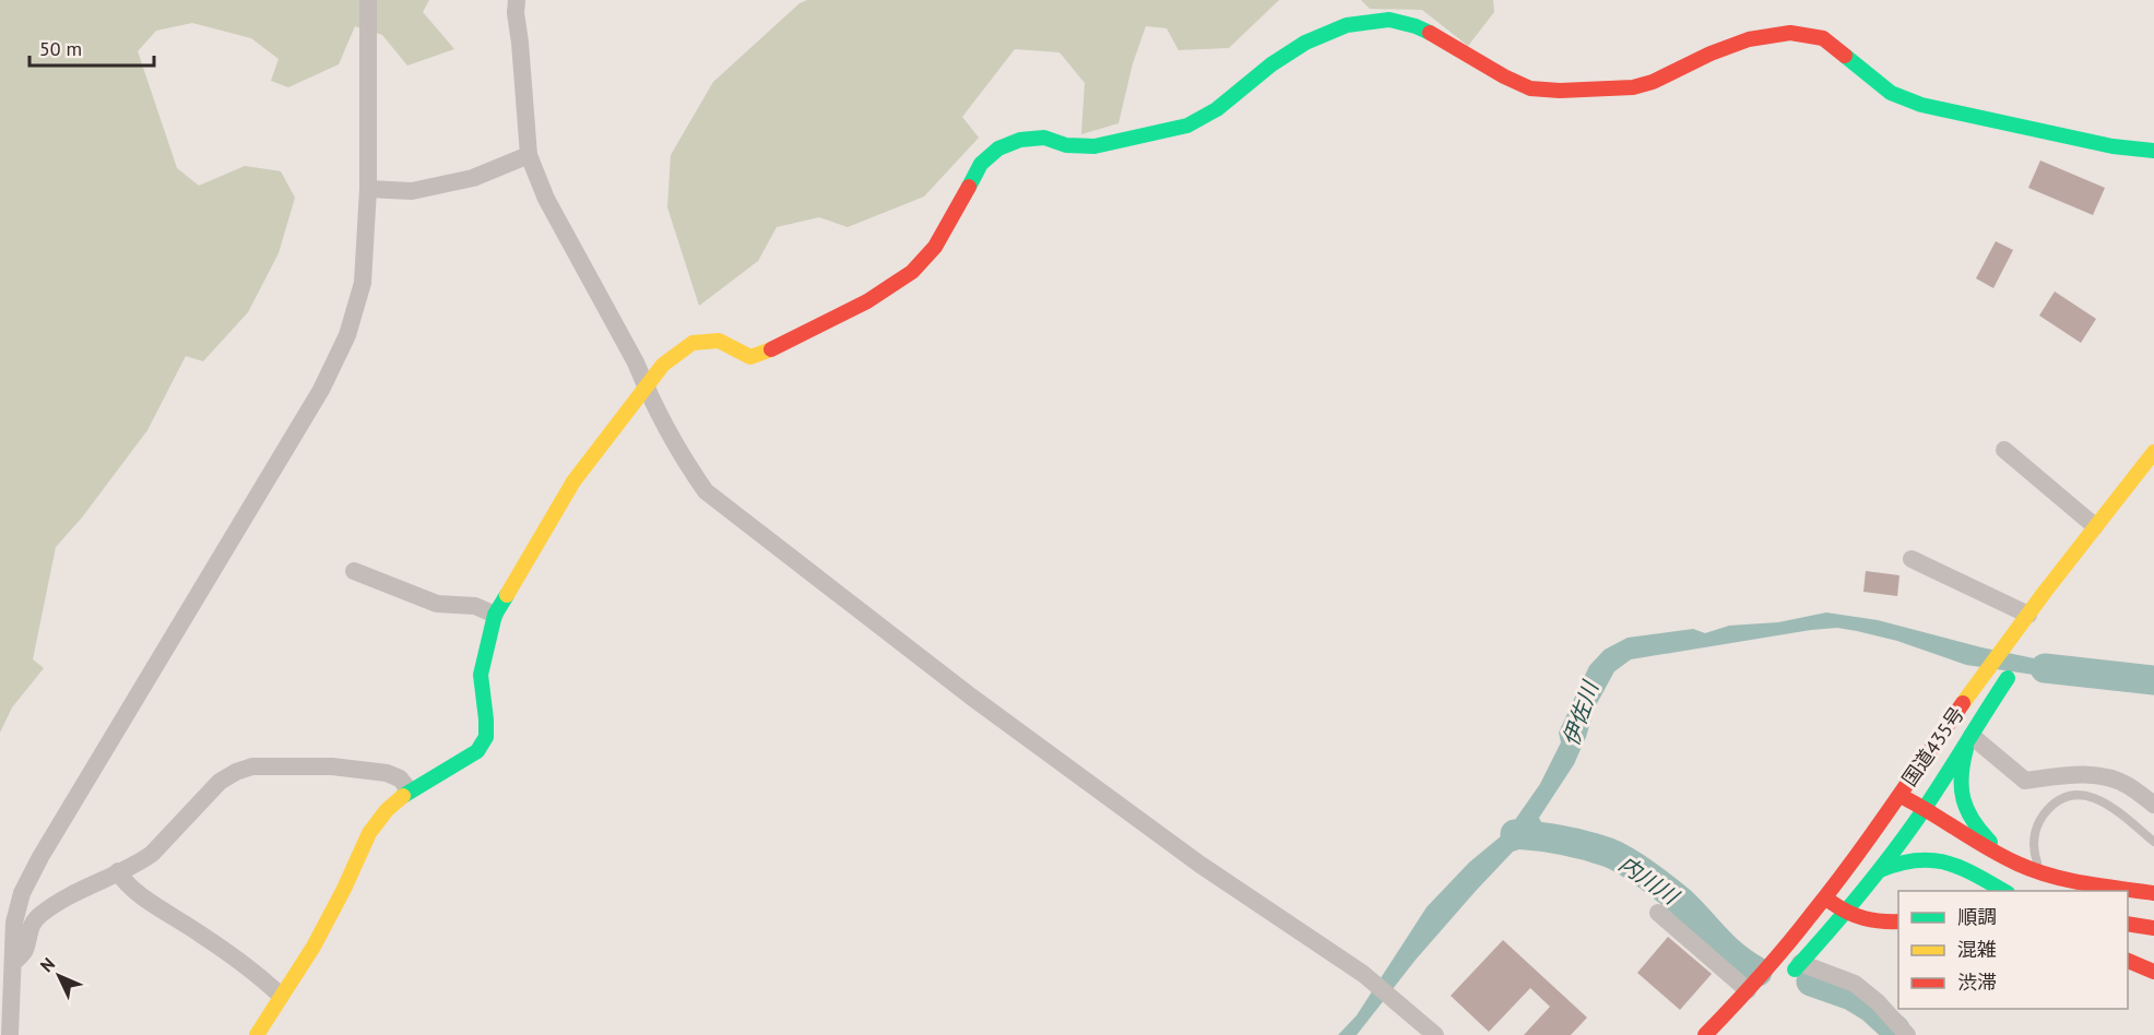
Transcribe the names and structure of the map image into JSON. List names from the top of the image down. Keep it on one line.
{"streets":{"main road":["国道435号"]},"water":["伊佐川","内川川"],"legend":["順調","混雑","渋滞"],"scale_bar":"50 m","north":"top left"}
